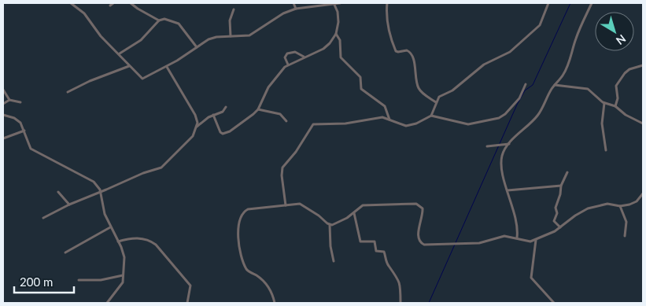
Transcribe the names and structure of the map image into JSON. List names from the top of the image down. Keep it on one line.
{"scale_bar":"200 m","north":"bottom right"}
